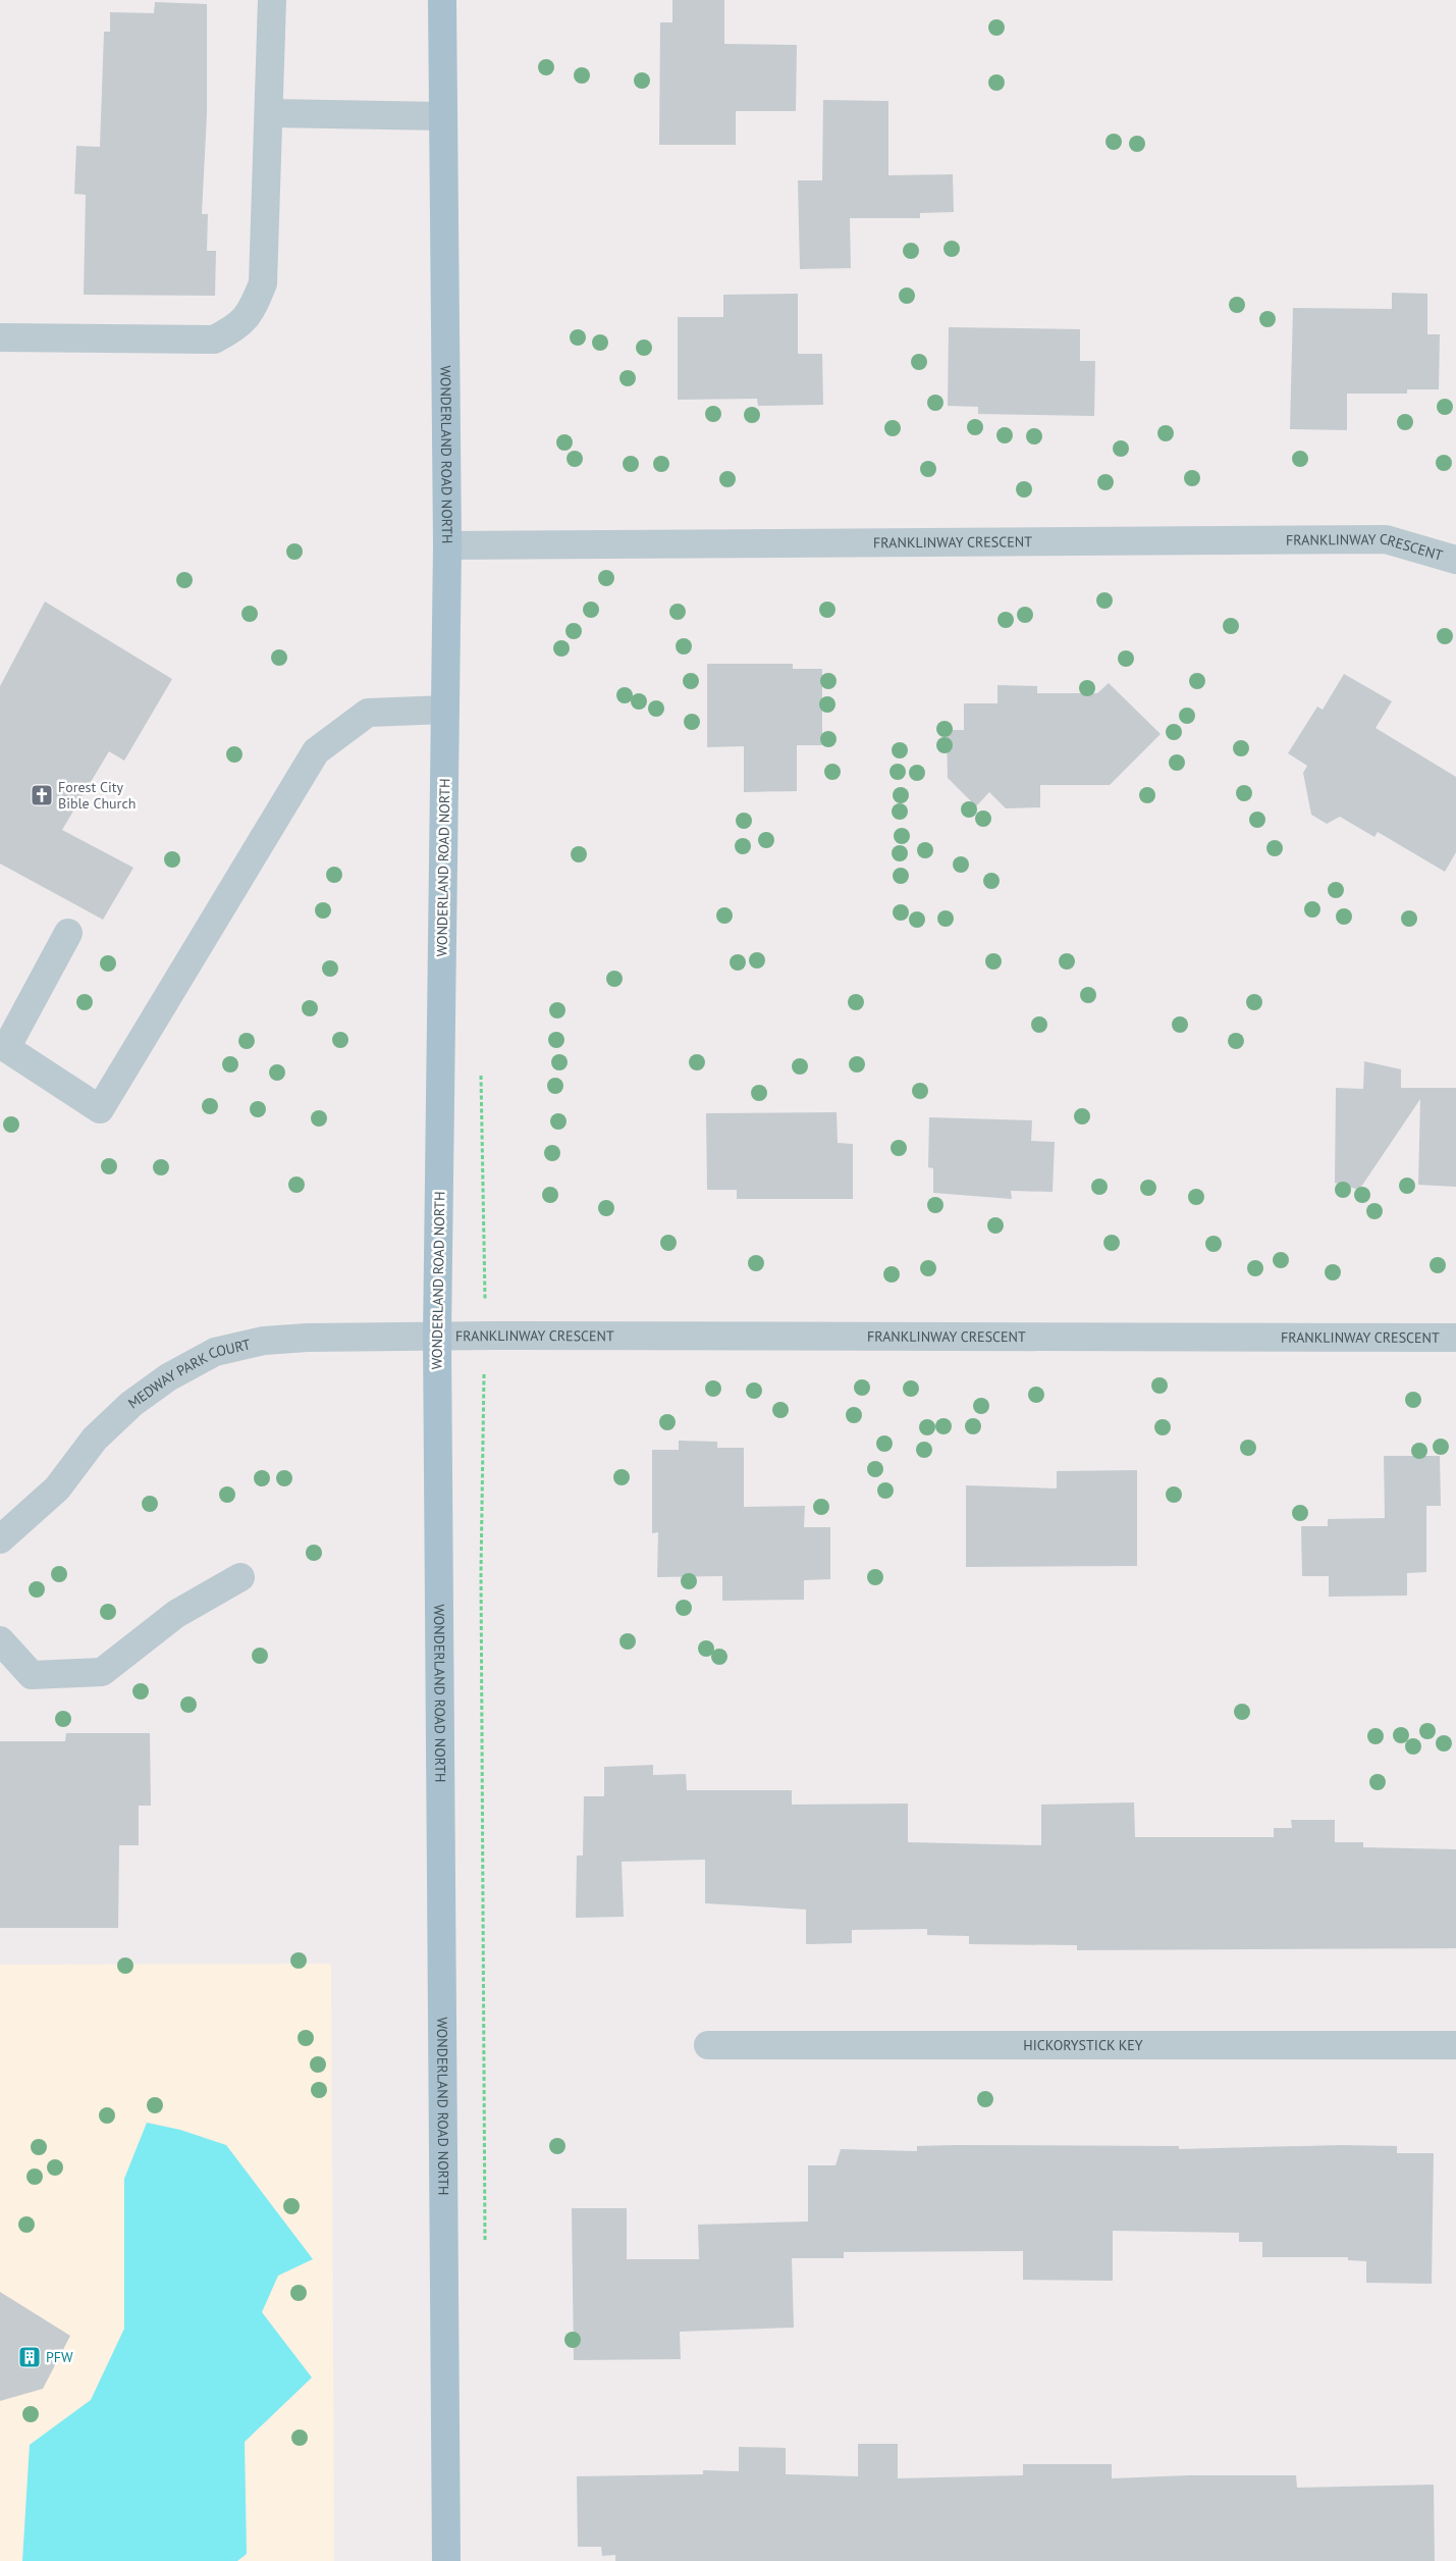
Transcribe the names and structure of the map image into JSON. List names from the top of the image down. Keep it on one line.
{"streets":{"main road":["WONDERLAND ROAD NORTH"],"street":["FRANKLINWAY CRESCENT","MEDWAY PARK COURT","HICKORYSTICK KEY"]},"crossings":[["WONDERLAND ROAD NORTH","FRANKLINWAY CRESCENT"],["WONDERLAND ROAD NORTH","MEDWAY PARK COURT"],["FRANKLINWAY CRESCENT","MEDWAY PARK COURT"]],"places":{"church":["Forest City Bible Church"],"building":["PFW"]}}
